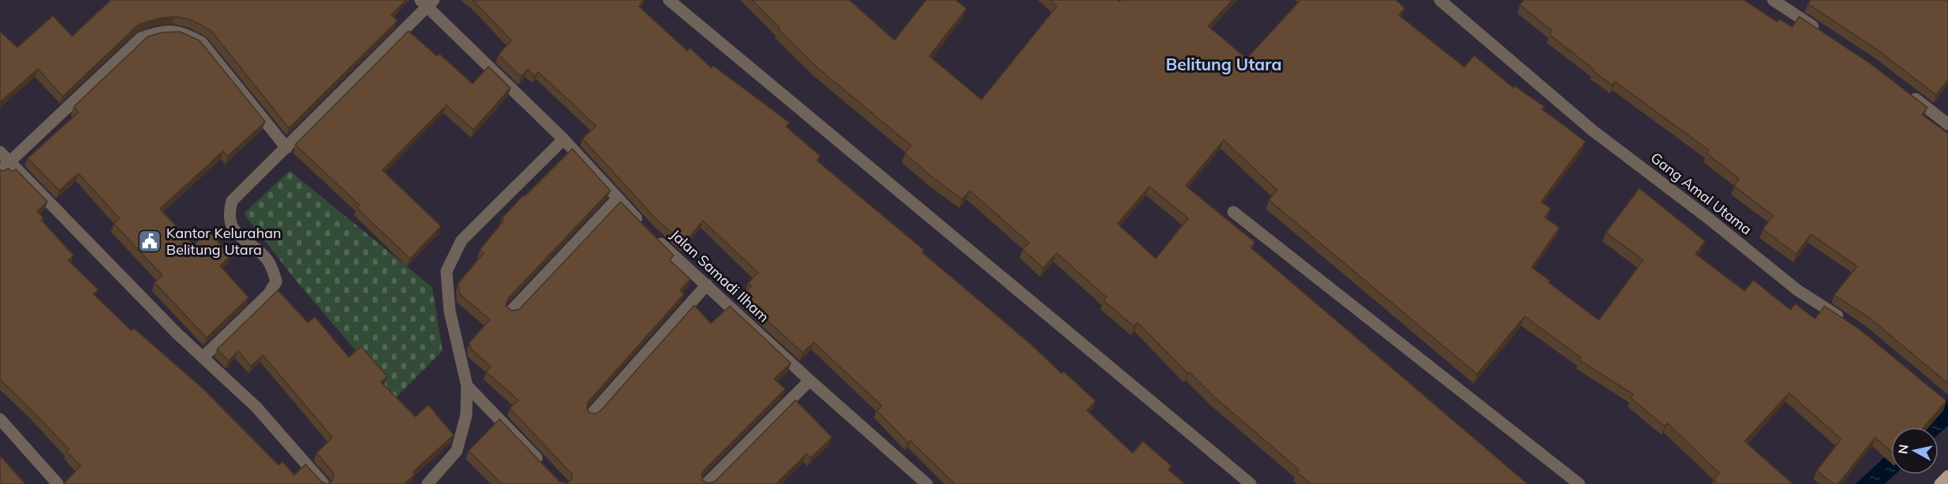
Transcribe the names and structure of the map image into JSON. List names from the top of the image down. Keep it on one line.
{"streets":{"street":["Gang Amal Utama","Jalan Samadi Ilham"]},"districts":["Belitung Utara"],"places":{"public building":["Kantor Kelurahan Belitung Utara"]},"north":"left"}
